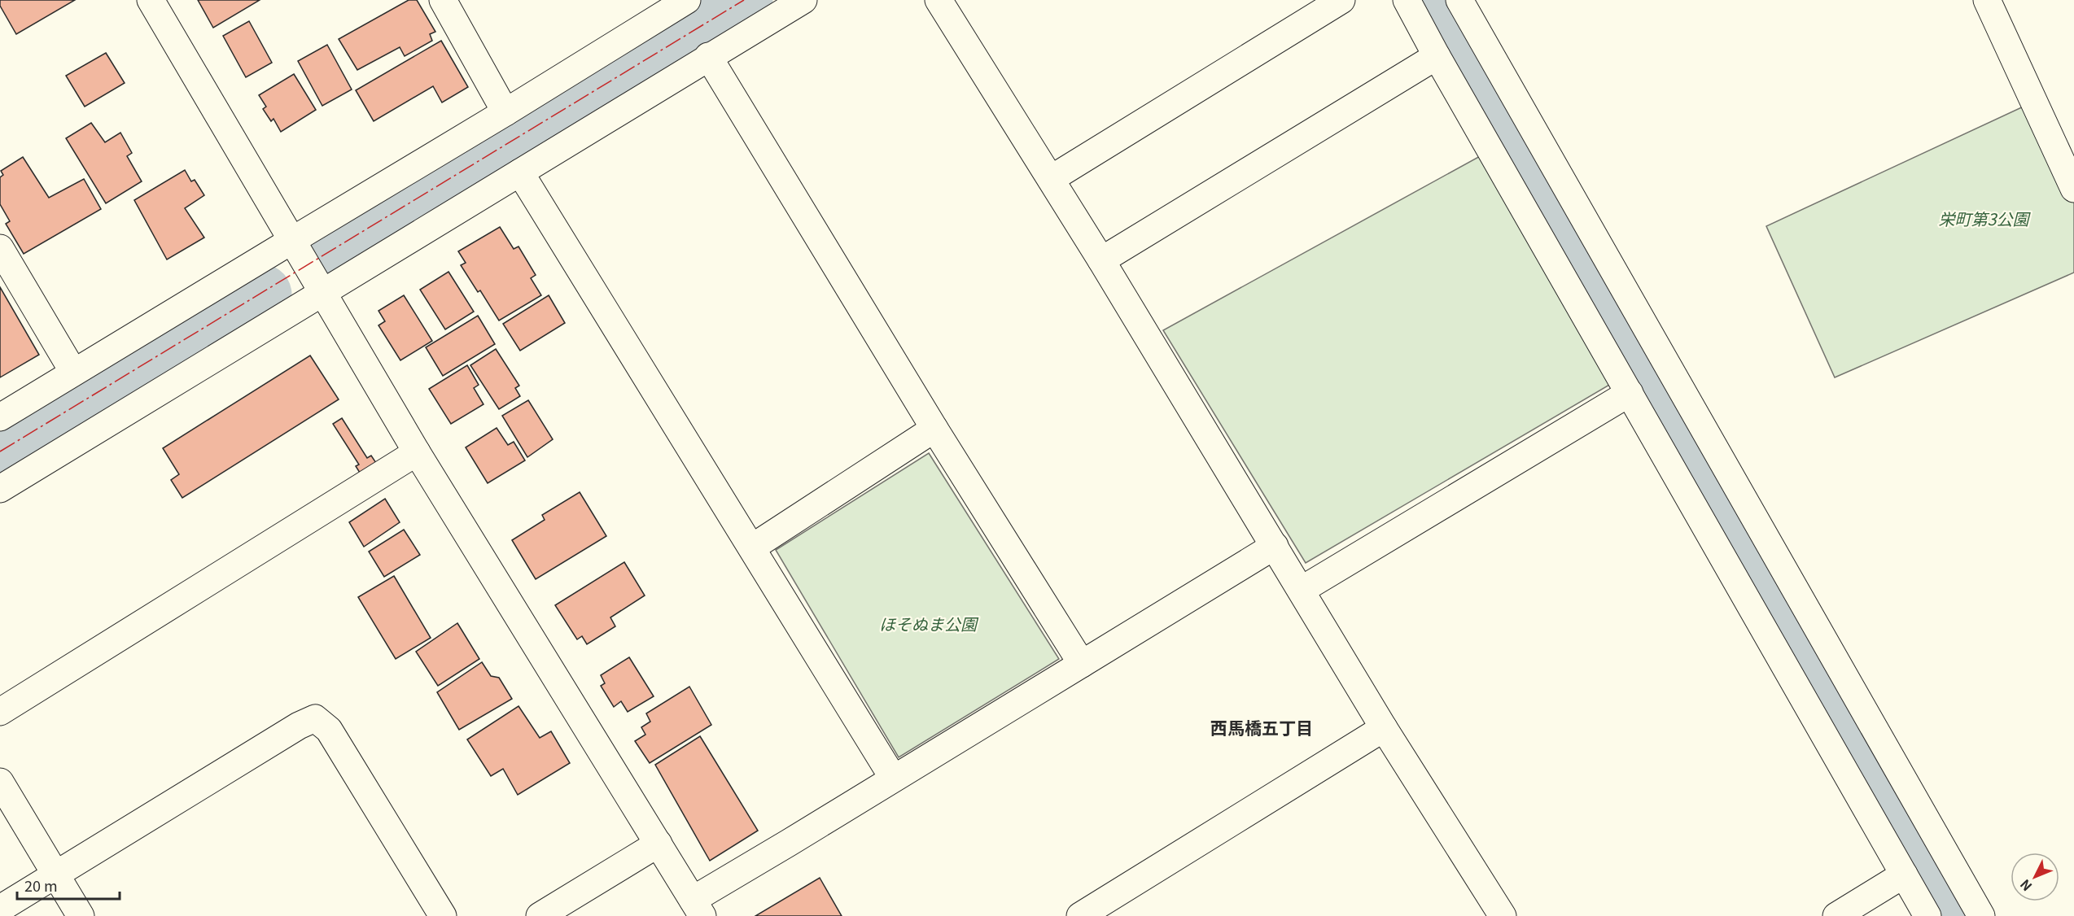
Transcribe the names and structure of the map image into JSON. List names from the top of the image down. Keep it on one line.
{"districts":["西馬橋五丁目"],"parks":["栄町第3公園","ほそぬま公園"],"scale_bar":"20 m","north":"bottom left"}
